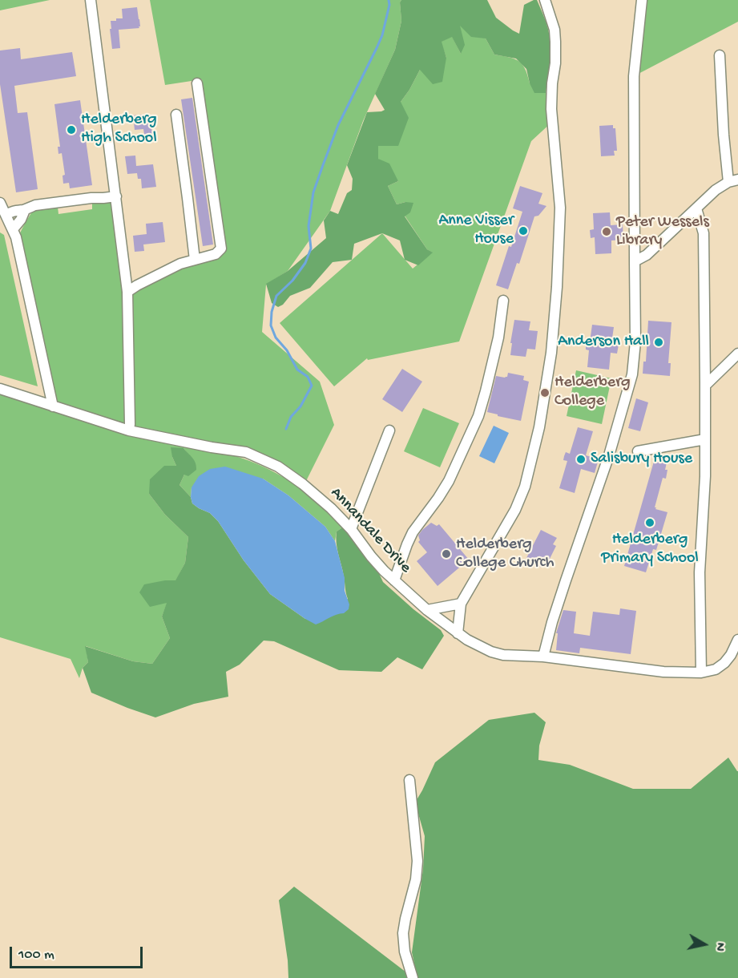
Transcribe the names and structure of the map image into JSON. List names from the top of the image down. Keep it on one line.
{"streets":{"street":["Annandale Drive"]},"places":["Helderberg High School","Anne Visser House","Peter Wessels Library","Anderson Hall","Helderberg College","Salisbury House","Helderberg Primary School","Helderberg College Church"],"scale_bar":"100 m","north":"right"}
